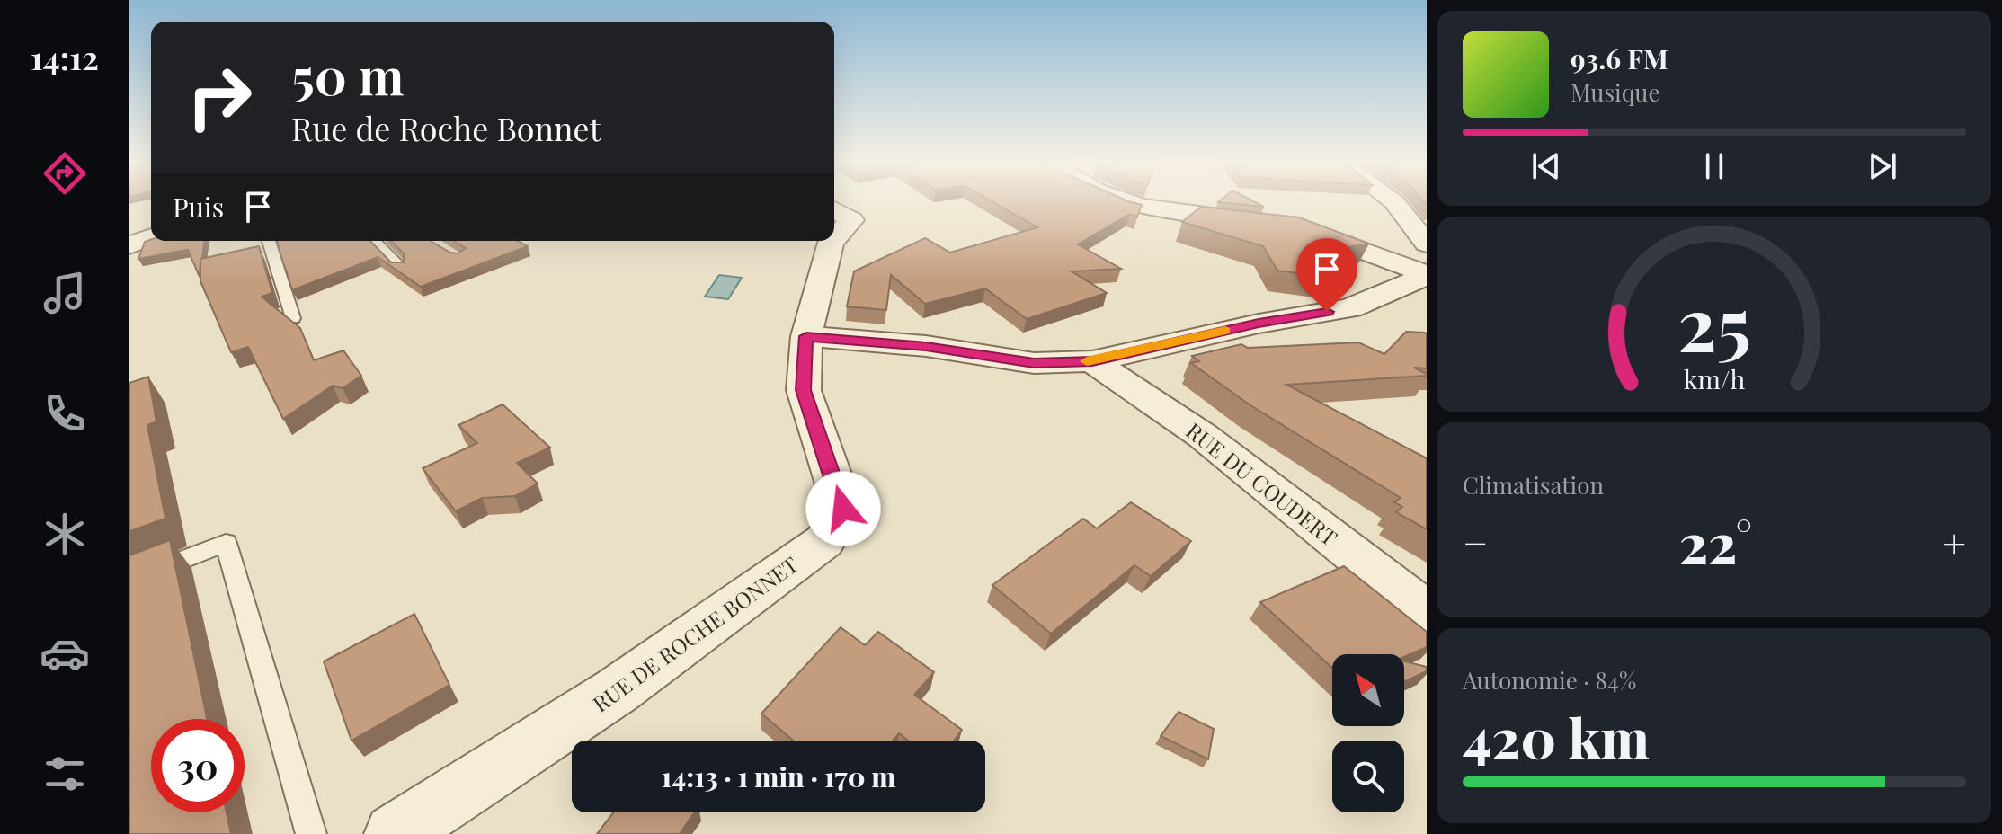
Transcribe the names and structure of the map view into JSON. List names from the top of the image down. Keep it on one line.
{"streets":{"street":["RUE DU COUDERT","RUE DE ROCHE BONNET"]},"north":"top left","page":{"tabs":"14:12","turn":["50 m","Rue de Roche Bonnet"],"song":["93.6 FM","Musique"],"then":"Puis","tile":["Climatisation",["Autonomie · 84%","420 km"]],"heat":["−","22°","+"],"limit":"30","trip":"14:13 · 1 min · 170 m","gauge":["25","km/h"]}}
